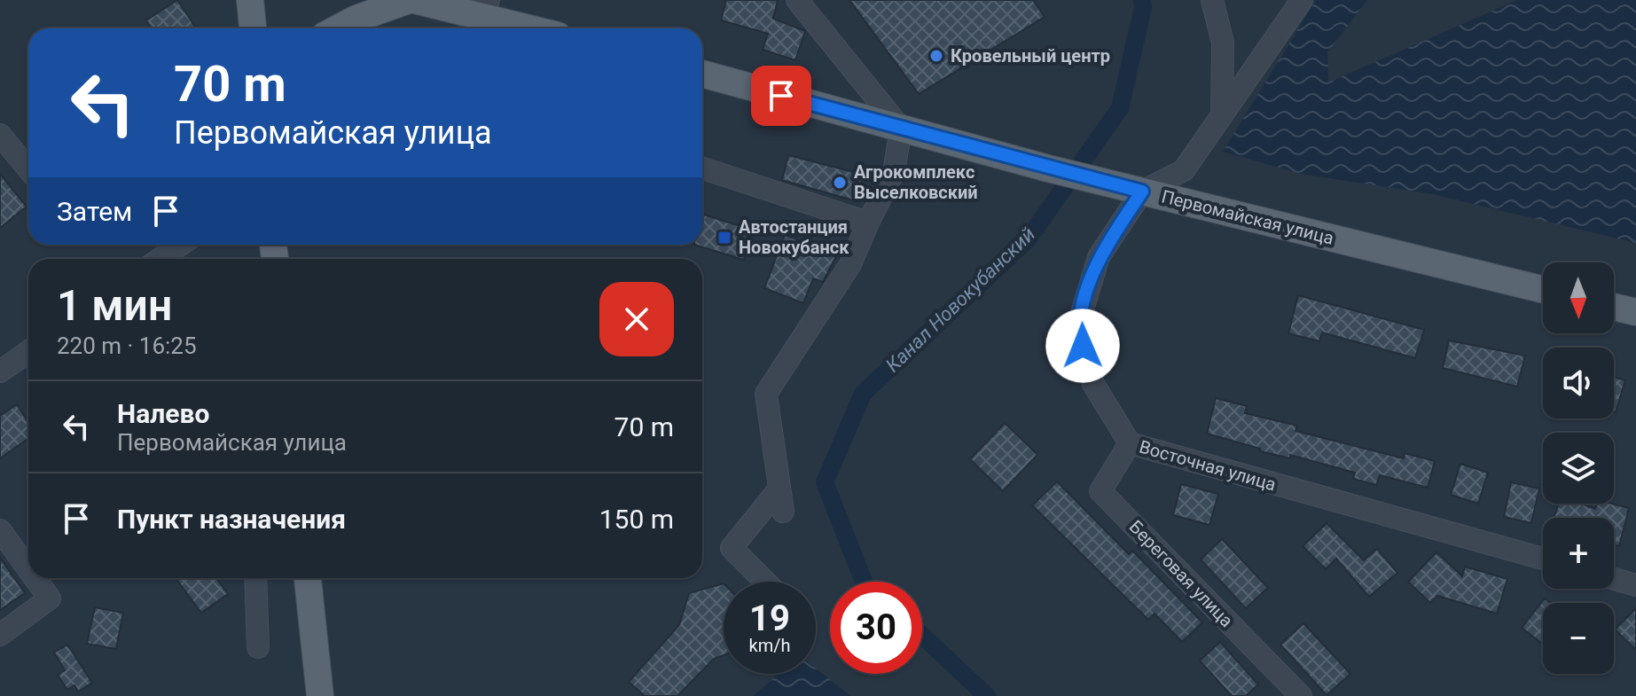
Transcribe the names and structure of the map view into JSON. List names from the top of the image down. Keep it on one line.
{"streets":{"main road":["Первомайская улица"],"street":["Восточная улица","Береговая улица"]},"crossings":[["Первомайская улица","Восточная улица"],["Восточная улица","Береговая улица"]],"water":["Канал Новокубанский"],"places":{"other":["Кровельный центр","Агрокомплекс Выселковский"],"transit":["Автостанция Новокубанск"]},"north":"bottom","page":{"turn":["70 m","Первомайская улица"],"then":"Затем","heading":["1 мин","220 m · 16:25"],"map_buttons":["+","−"],"list":[{"name":"Налево","note":"Первомайская улица","value":"70 m"},{"name":"Пункт назначения","value":"150 m"}],"speed":"19 km/h","limit":"30"}}
